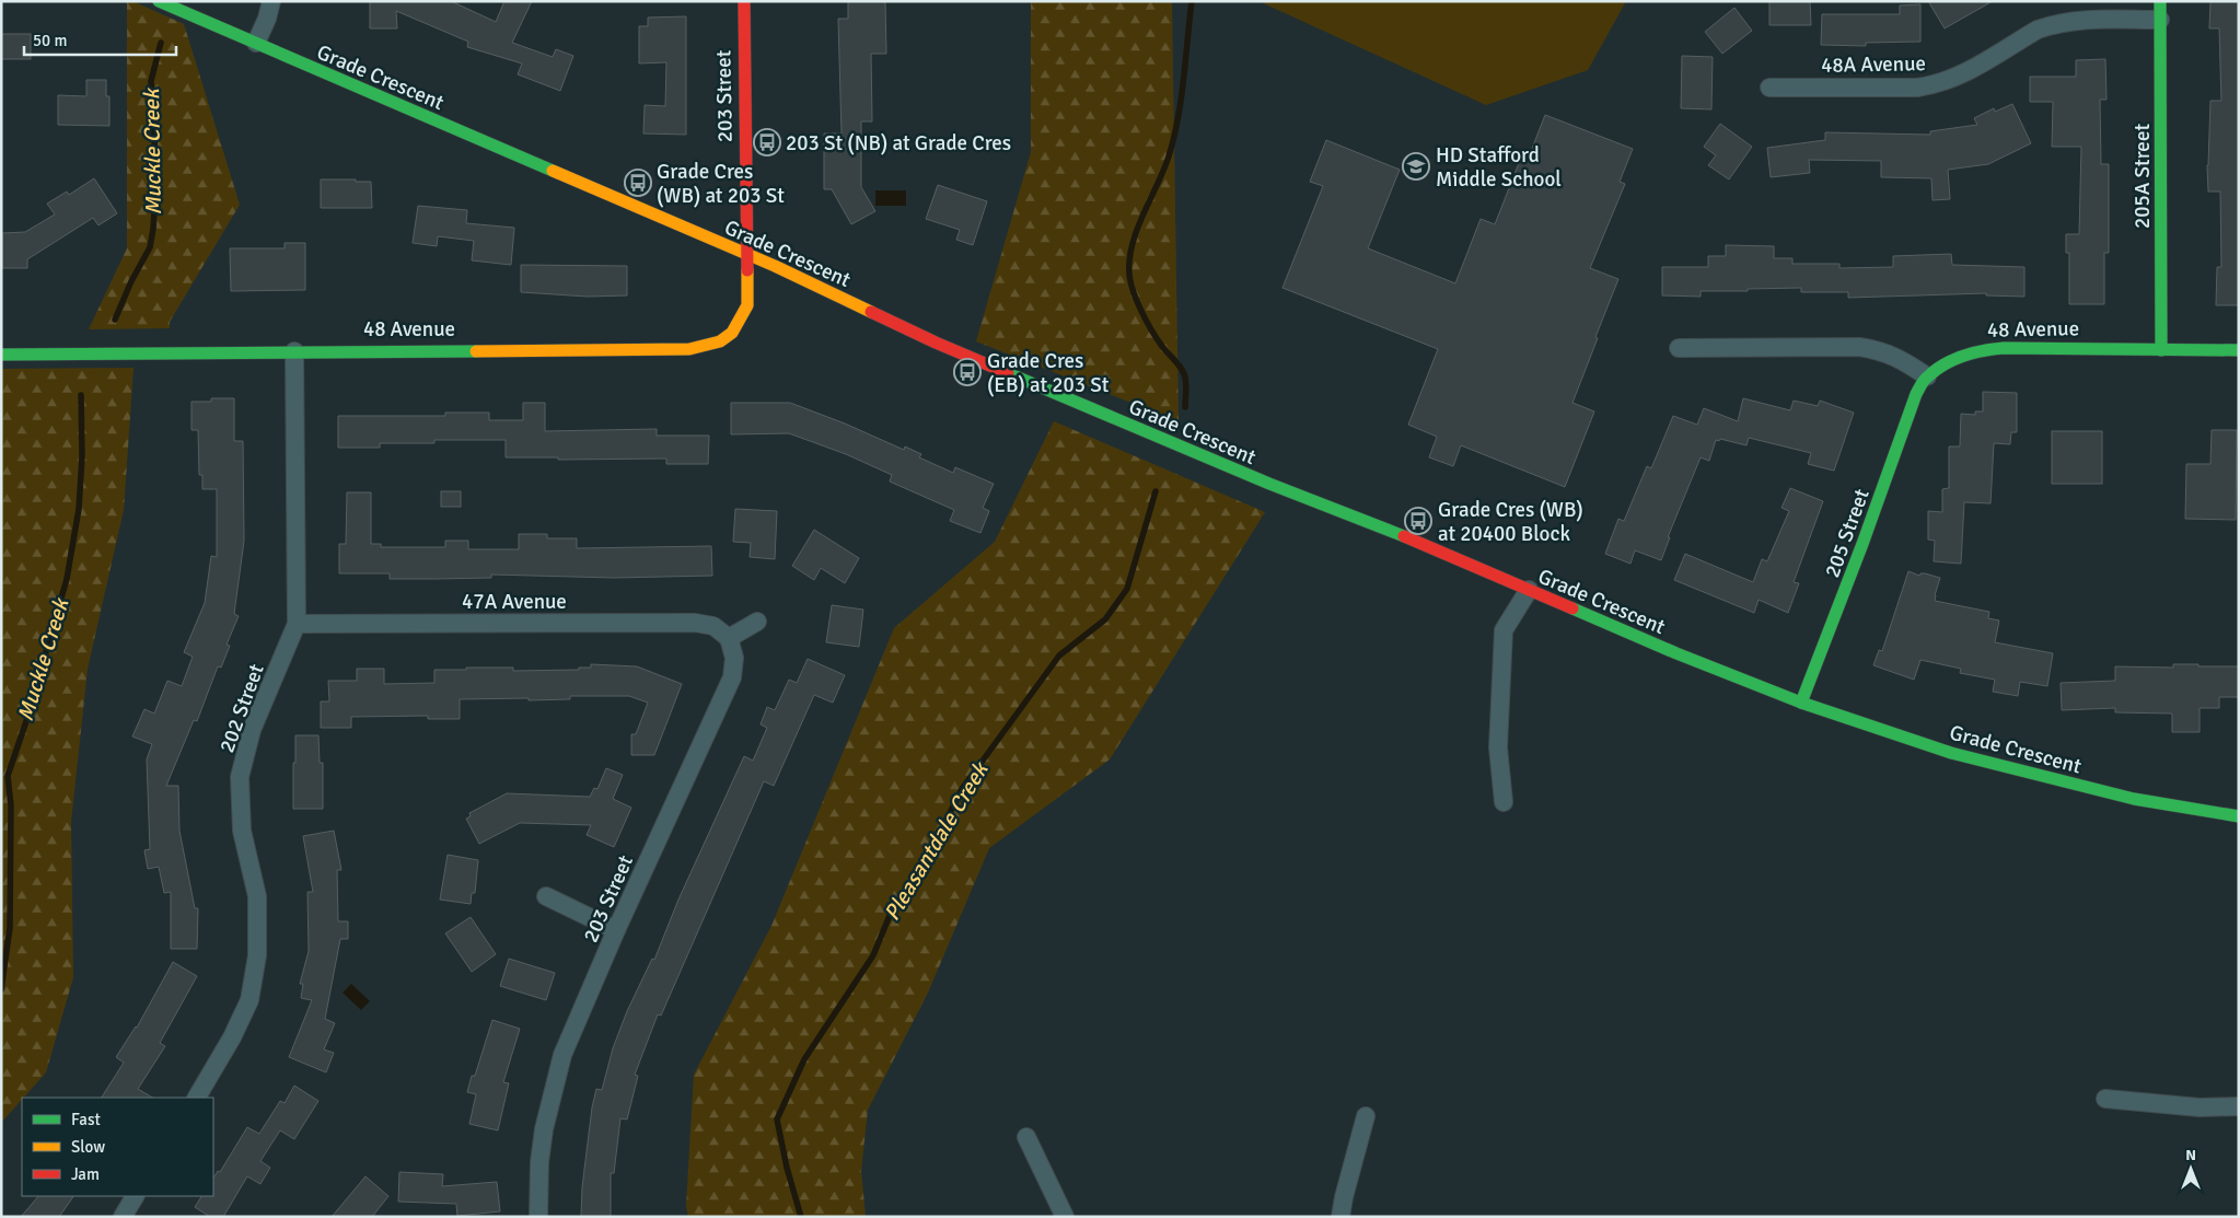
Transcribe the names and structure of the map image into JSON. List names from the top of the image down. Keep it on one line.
{"streets":{"street":["48A Avenue","Grade Crescent","203 Street","205A Street","48 Avenue","205 Street","47A Avenue","202 Street"]},"crossings":[["48A Avenue","205A Street"],["Grade Crescent","203 Street"],["Grade Crescent","48 Avenue"],["Grade Crescent","205 Street"],["203 Street","48 Avenue"],["203 Street","47A Avenue"],["205A Street","48 Avenue"],["48 Avenue","205 Street"],["48 Avenue","202 Street"],["47A Avenue","202 Street"]],"water":["Muckle Creek","Pleasantdale Creek"],"places":{"bus stop":["203 St (NB) at Grade Cres","Grade Cres (WB) at 203 St","Grade Cres (EB) at 203 St","Grade Cres (WB) at 20400 Block"],"school or university":["HD Stafford Middle School"]},"legend":["Fast","Slow","Jam"],"scale_bar":"50 m","north":"top"}
